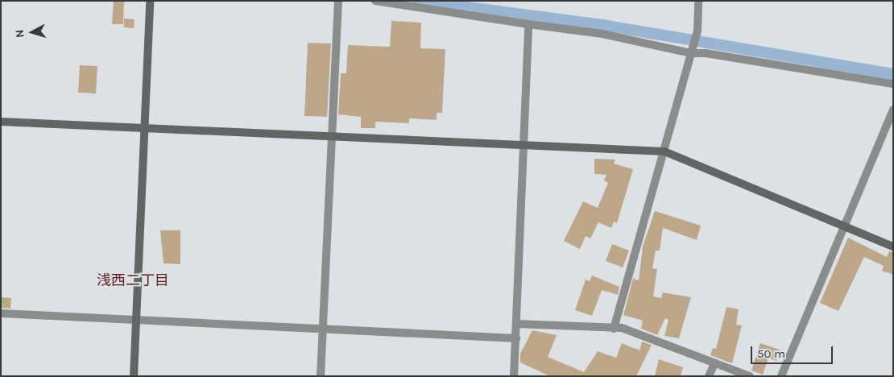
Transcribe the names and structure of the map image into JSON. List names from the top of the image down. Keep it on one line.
{"districts":["浅西二丁目"],"scale_bar":"50 m","north":"left"}
